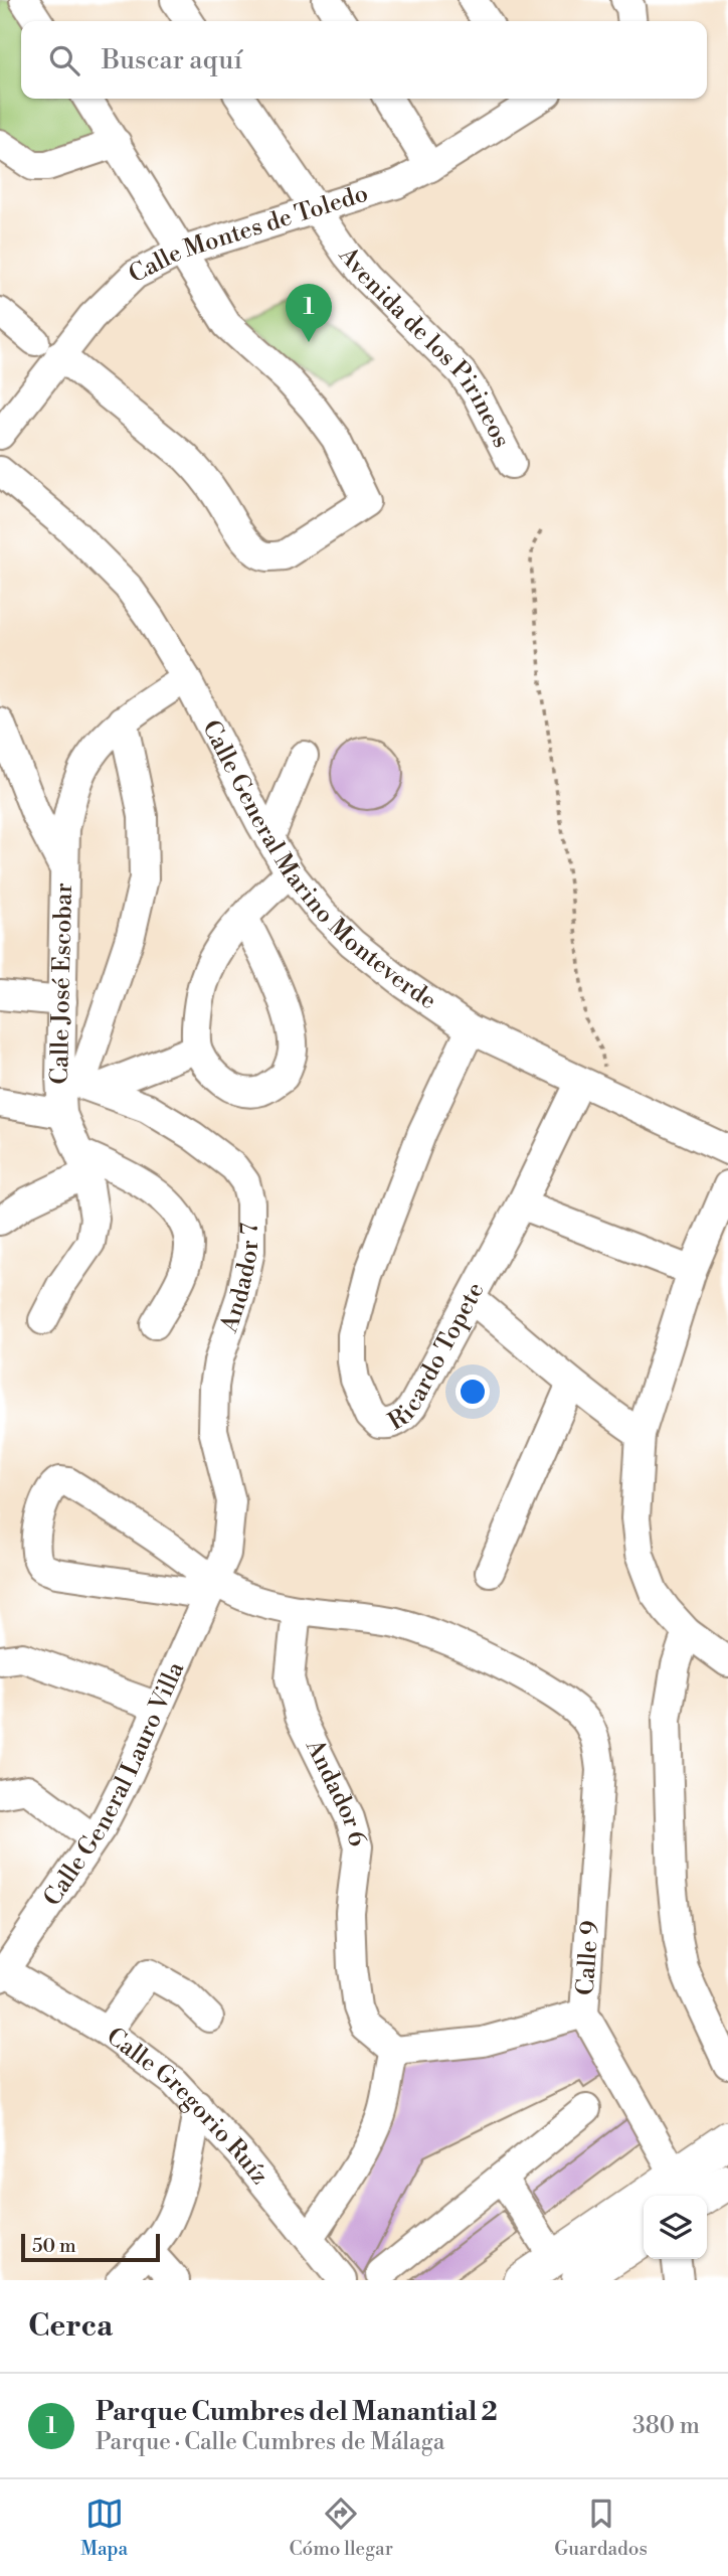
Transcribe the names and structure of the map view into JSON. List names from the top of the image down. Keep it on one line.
{"streets":{"street":["Calle Montes de Toledo","Avenida de los Pirineos","Calle General Marino Monteverde","Calle José Escobar","Andador 7","Ricardo Topete","Calle General Lauro Villa","Andador 6","Calle 9","Calle Gregorio Ruíz"]},"crossings":[["Calle Montes de Toledo","Avenida de los Pirineos"],["Calle General Marino Monteverde","Calle José Escobar"],["Calle General Marino Monteverde","Ricardo Topete"],["Calle José Escobar","Andador 7"],["Andador 7","Calle General Lauro Villa"],["Calle General Lauro Villa","Calle Gregorio Ruíz"],["Andador 6","Calle 9"]],"scale_bar":"50 m","page":{"search":"Buscar aquí","pins":"1","scale":"50 m","heading":"Cerca","list":[{"mark":"1","name":"Parque Cumbres del Manantial 2","note":"Parque · Calle Cumbres de Málaga","value":"380 m"}],"nav":["Mapa","Cómo llegar","Guardados"]}}
